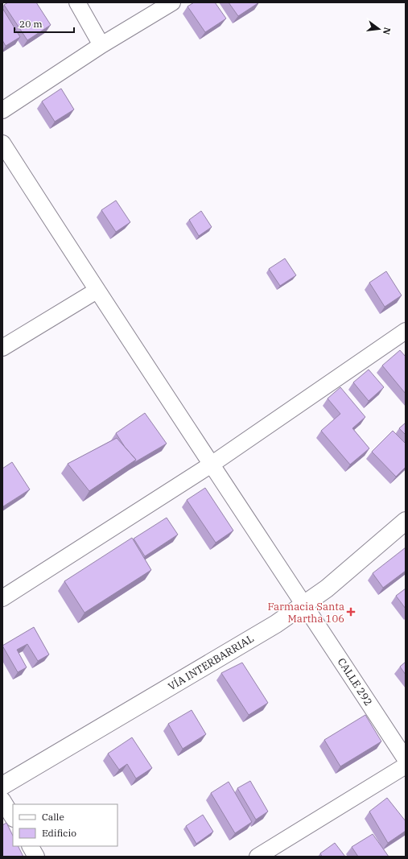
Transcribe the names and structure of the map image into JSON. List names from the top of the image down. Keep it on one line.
{"streets":{"main road":["VÍA INTERBARRIAL"],"street":["CALLE 292"]},"crossings":[["VÍA INTERBARRIAL","CALLE 292"]],"places":{"health":["Farmacia Santa Martha 106"]},"legend":["Calle","Edificio"],"scale_bar":"20 m","north":"right"}
